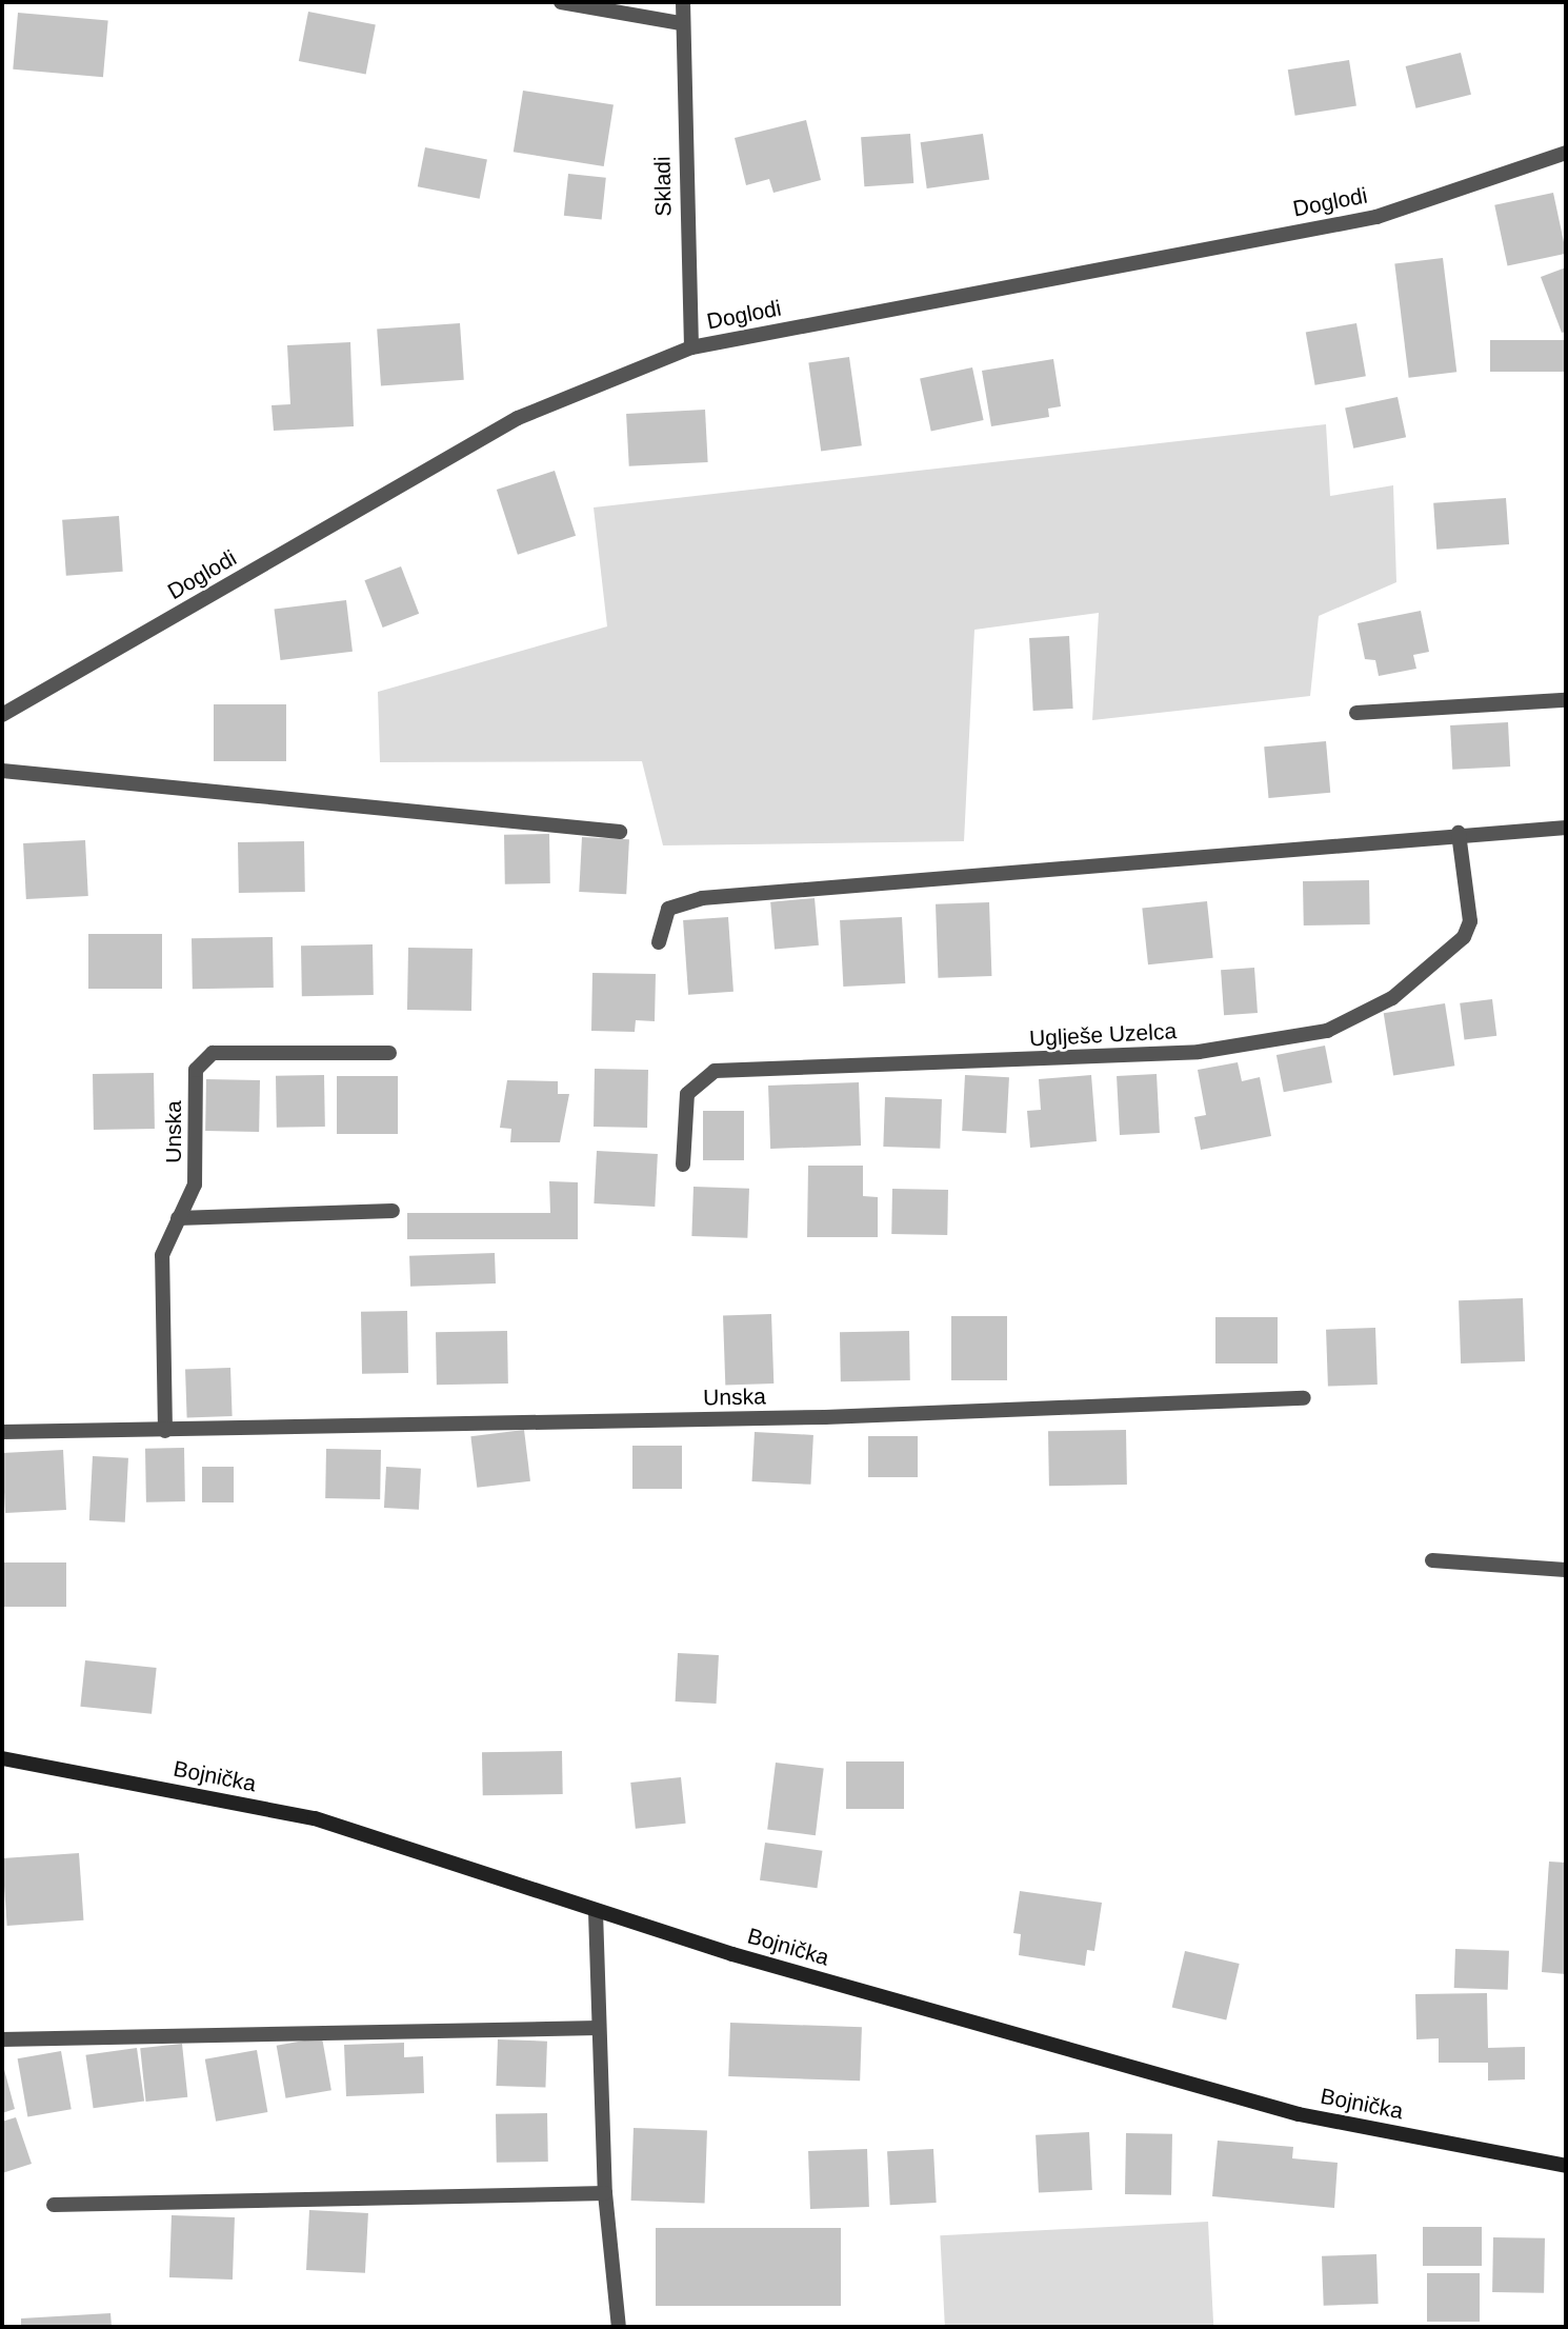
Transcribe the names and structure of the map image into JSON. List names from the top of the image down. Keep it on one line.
{"streets":{"main road":["Bojnička"],"street":["Skladi","Doglodi","Uglješe Uzelca","Unska"]},"crossings":[["Skladi","Doglodi"]]}
